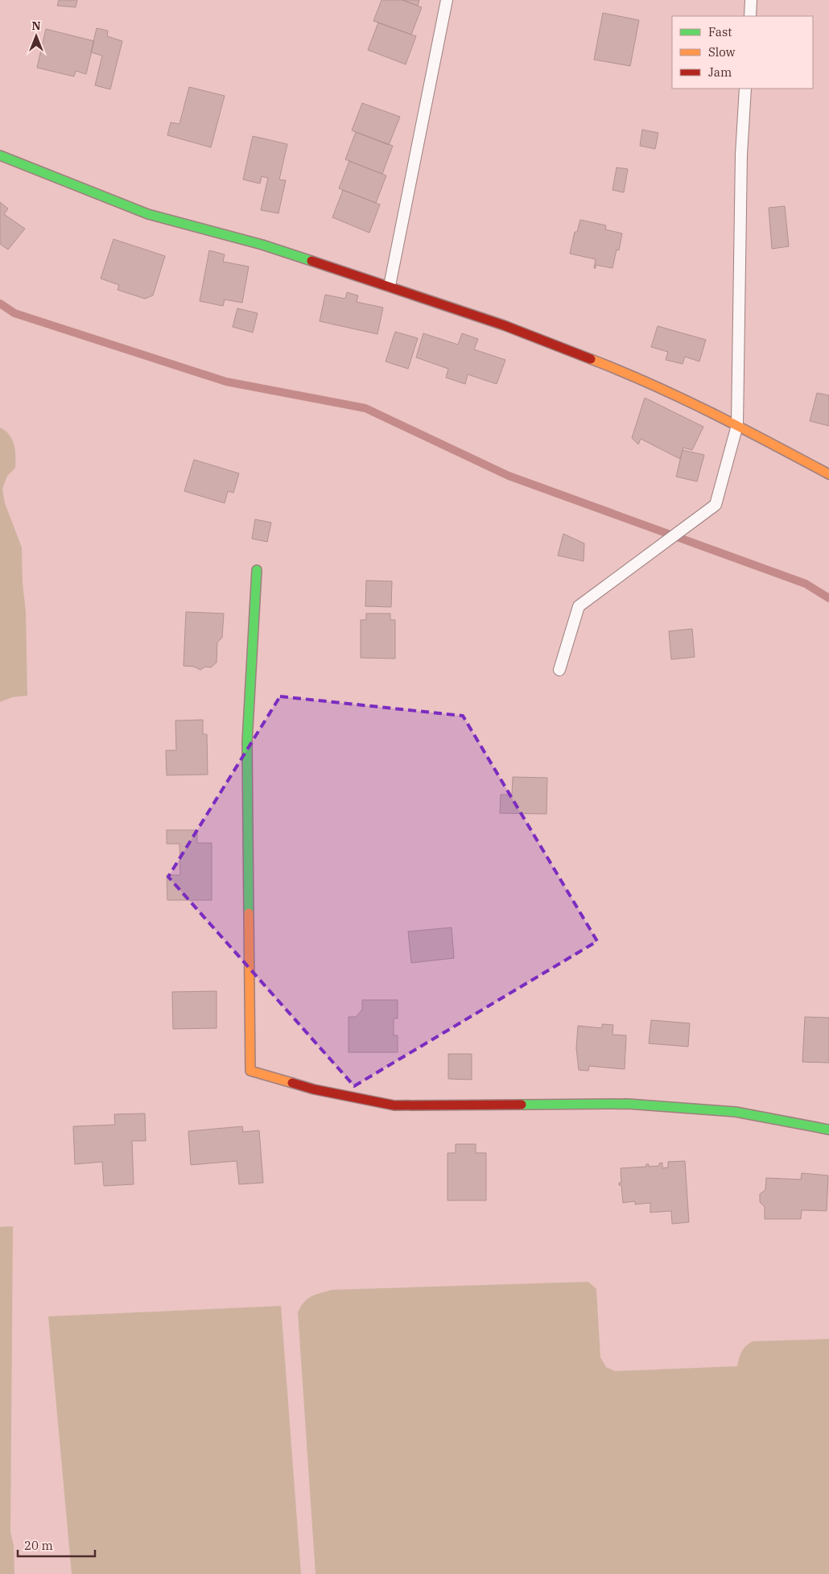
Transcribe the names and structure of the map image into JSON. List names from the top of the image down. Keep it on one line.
{"legend":["Fast","Slow","Jam"],"scale_bar":"20 m","north":"top"}
